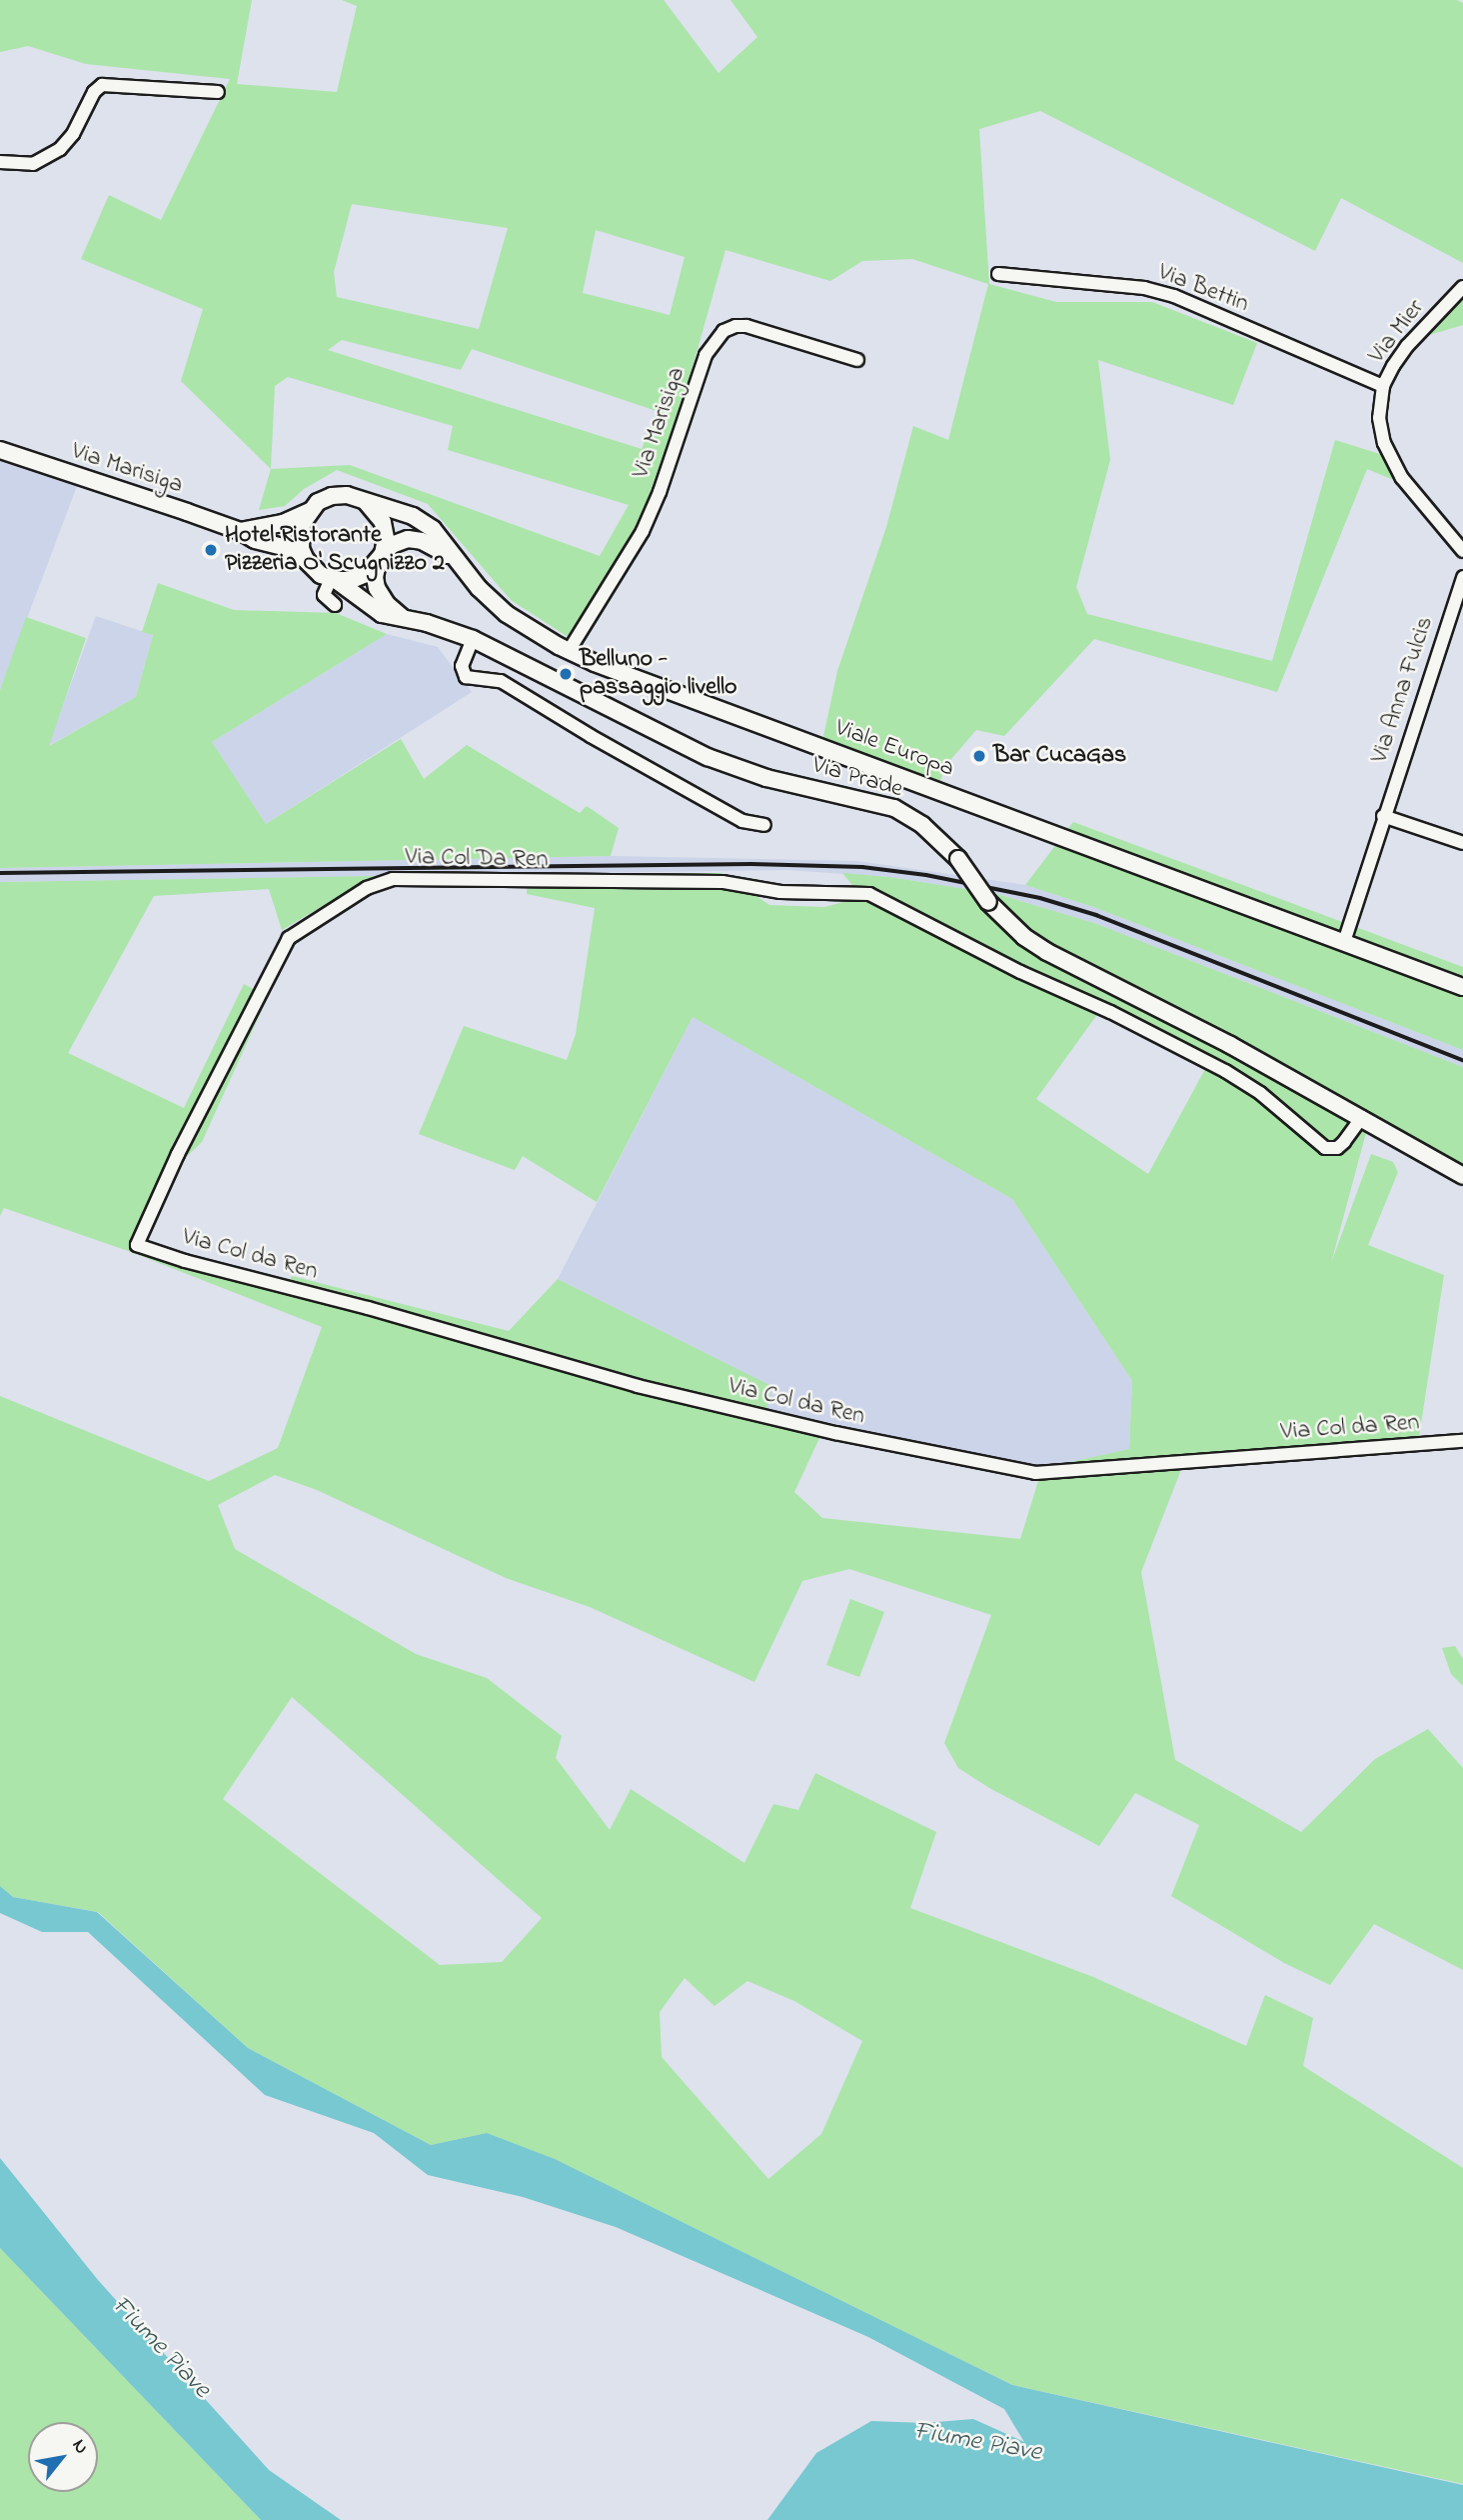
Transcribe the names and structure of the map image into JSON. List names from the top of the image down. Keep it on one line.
{"streets":{"main road":["Via Marisiga","Viale Europa","Via Prade"],"street":["Via Bettin","Via Mier","Via Anna Fulcis","Via Col Da Ren","Via Col da Ren"]},"crossings":[["Via Bettin","Via Mier"],["Via Marisiga","Viale Europa"],["Via Marisiga","Via Prade"],["Via Anna Fulcis","Viale Europa"],["Viale Europa","Via Prade"],["Via Prade","Via Col Da Ren"],["Via Col Da Ren","Via Col da Ren"]],"water":["Fiume Piave"],"places":["Hotel Ristorante Pizzeria O' Scugnizzo 2","Belluno - passaggio livello","Bar CucaGas"],"north":"top right"}
